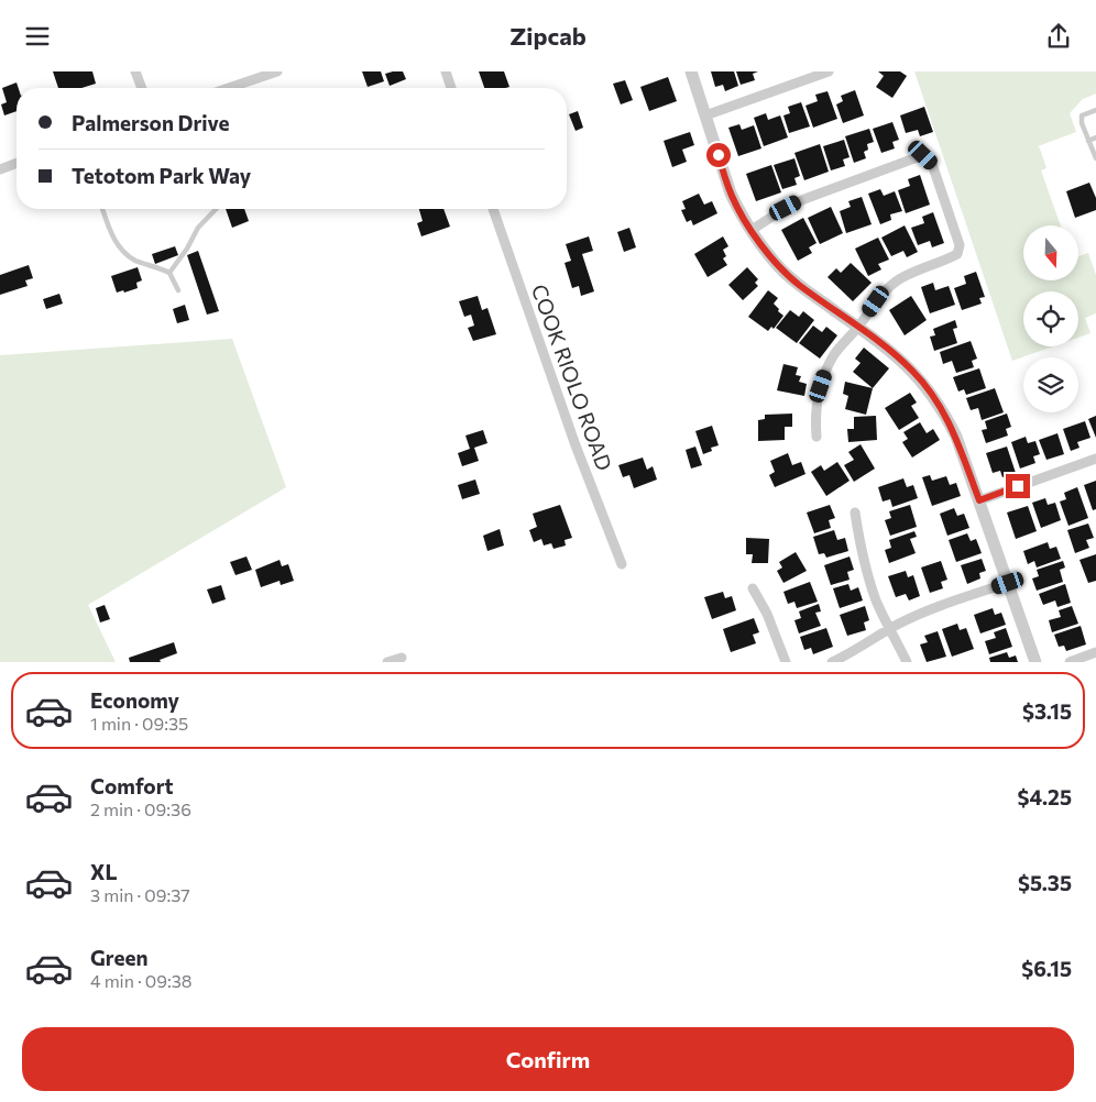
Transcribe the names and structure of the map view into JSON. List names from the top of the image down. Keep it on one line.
{"streets":{"street":["COOK RIOLO ROAD"]},"north":"bottom","page":{"header":"Zipcab","banner":["Palmerson Drive","Tetotom Park Way"],"list":[{"name":"Economy","note":"1 min · 09:35","value":"$3.15"},{"name":"Comfort","note":"2 min · 09:36","value":"$4.25"},{"name":"XL","note":"3 min · 09:37","value":"$5.35"},{"name":"Green","note":"4 min · 09:38","value":"$6.15"}],"buttons":"Confirm"}}
